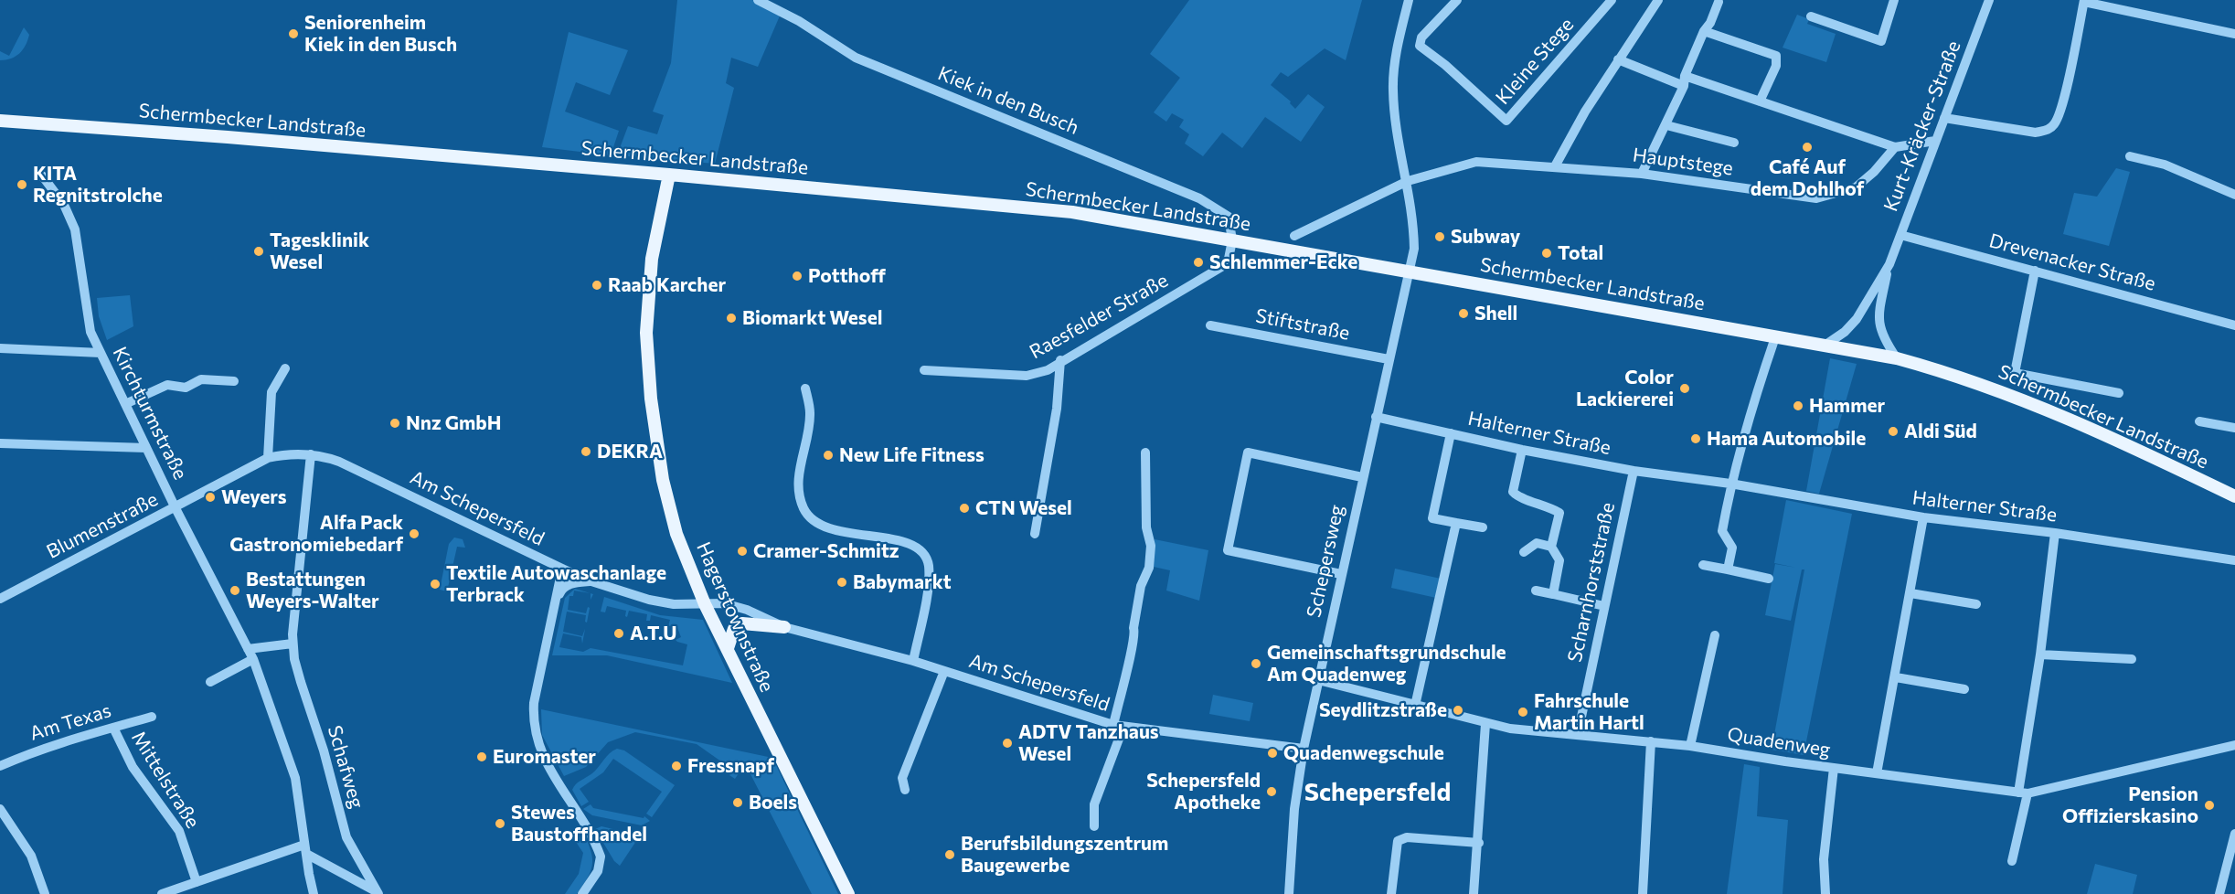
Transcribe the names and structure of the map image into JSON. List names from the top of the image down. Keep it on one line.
{"streets":{"main road":["Schermbecker Landstraße","Hagerstownstraße"],"street":["Kleine Stege","Kiek in den Busch","Kurt-Kräcker-Straße","Hauptstege","Drevenacker Straße","Raesfelder Straße","Stiftstraße","Kirchturmstraße","Halterner Straße","Am Schepersfeld","Blumenstraße","Schepersweg","Scharnhorststraße","Am Texas","Quadenweg","Schafweg","Mittelstraße"]},"crossings":[["Kiek in den Busch","Schermbecker Landstraße"],["Kiek in den Busch","Raesfelder Straße"],["Schermbecker Landstraße","Kurt-Kräcker-Straße"],["Schermbecker Landstraße","Raesfelder Straße"],["Schermbecker Landstraße","Schepersweg"],["Schermbecker Landstraße","Hagerstownstraße"],["Kurt-Kräcker-Straße","Drevenacker Straße"],["Hauptstege","Schepersweg"],["Stiftstraße","Schepersweg"],["Kirchturmstraße","Blumenstraße"],["Kirchturmstraße","Schafweg"],["Halterner Straße","Schepersweg"],["Halterner Straße","Scharnhorststraße"],["Am Schepersfeld","Blumenstraße"],["Am Schepersfeld","Schepersweg"],["Am Schepersfeld","Hagerstownstraße"],["Am Schepersfeld","Schafweg"],["Schepersweg","Quadenweg"],["Scharnhorststraße","Quadenweg"],["Am Texas","Mittelstraße"]],"districts":["Schepersfeld"],"places":["Seniorenheim Kiek in den Busch","Café Auf dem Dohlhof","KITA Regnitstrolche","Subway","Tagesklinik Wesel","Total","Schlemmer-Ecke","Potthoff","Raab Karcher","Shell","Biomarkt Wesel","Color Lackiererei","Hammer","Nnz GmbH","Aldi Süd","Hama Automobile","DEKRA","New Life Fitness","Weyers","CTN Wesel","Alfa Pack Gastronomiebedarf","Cramer-Schmitz","Babymarkt","Textile Autowaschanlage Terbrack","Bestattungen Weyers-Walter","A.T.U","Gemeinschaftsgrundschule Am Quadenweg","Seydlitzstraße","Fahrschule Martin Hartl","ADTV Tanzhaus Wesel","Quadenwegschule","Euromaster","Fressnapf","Schepersfeld Apotheke","Boels","Pension Offizierskasino","Stewes Baustoffhandel","Berufsbildungszentrum Baugewerbe"]}
